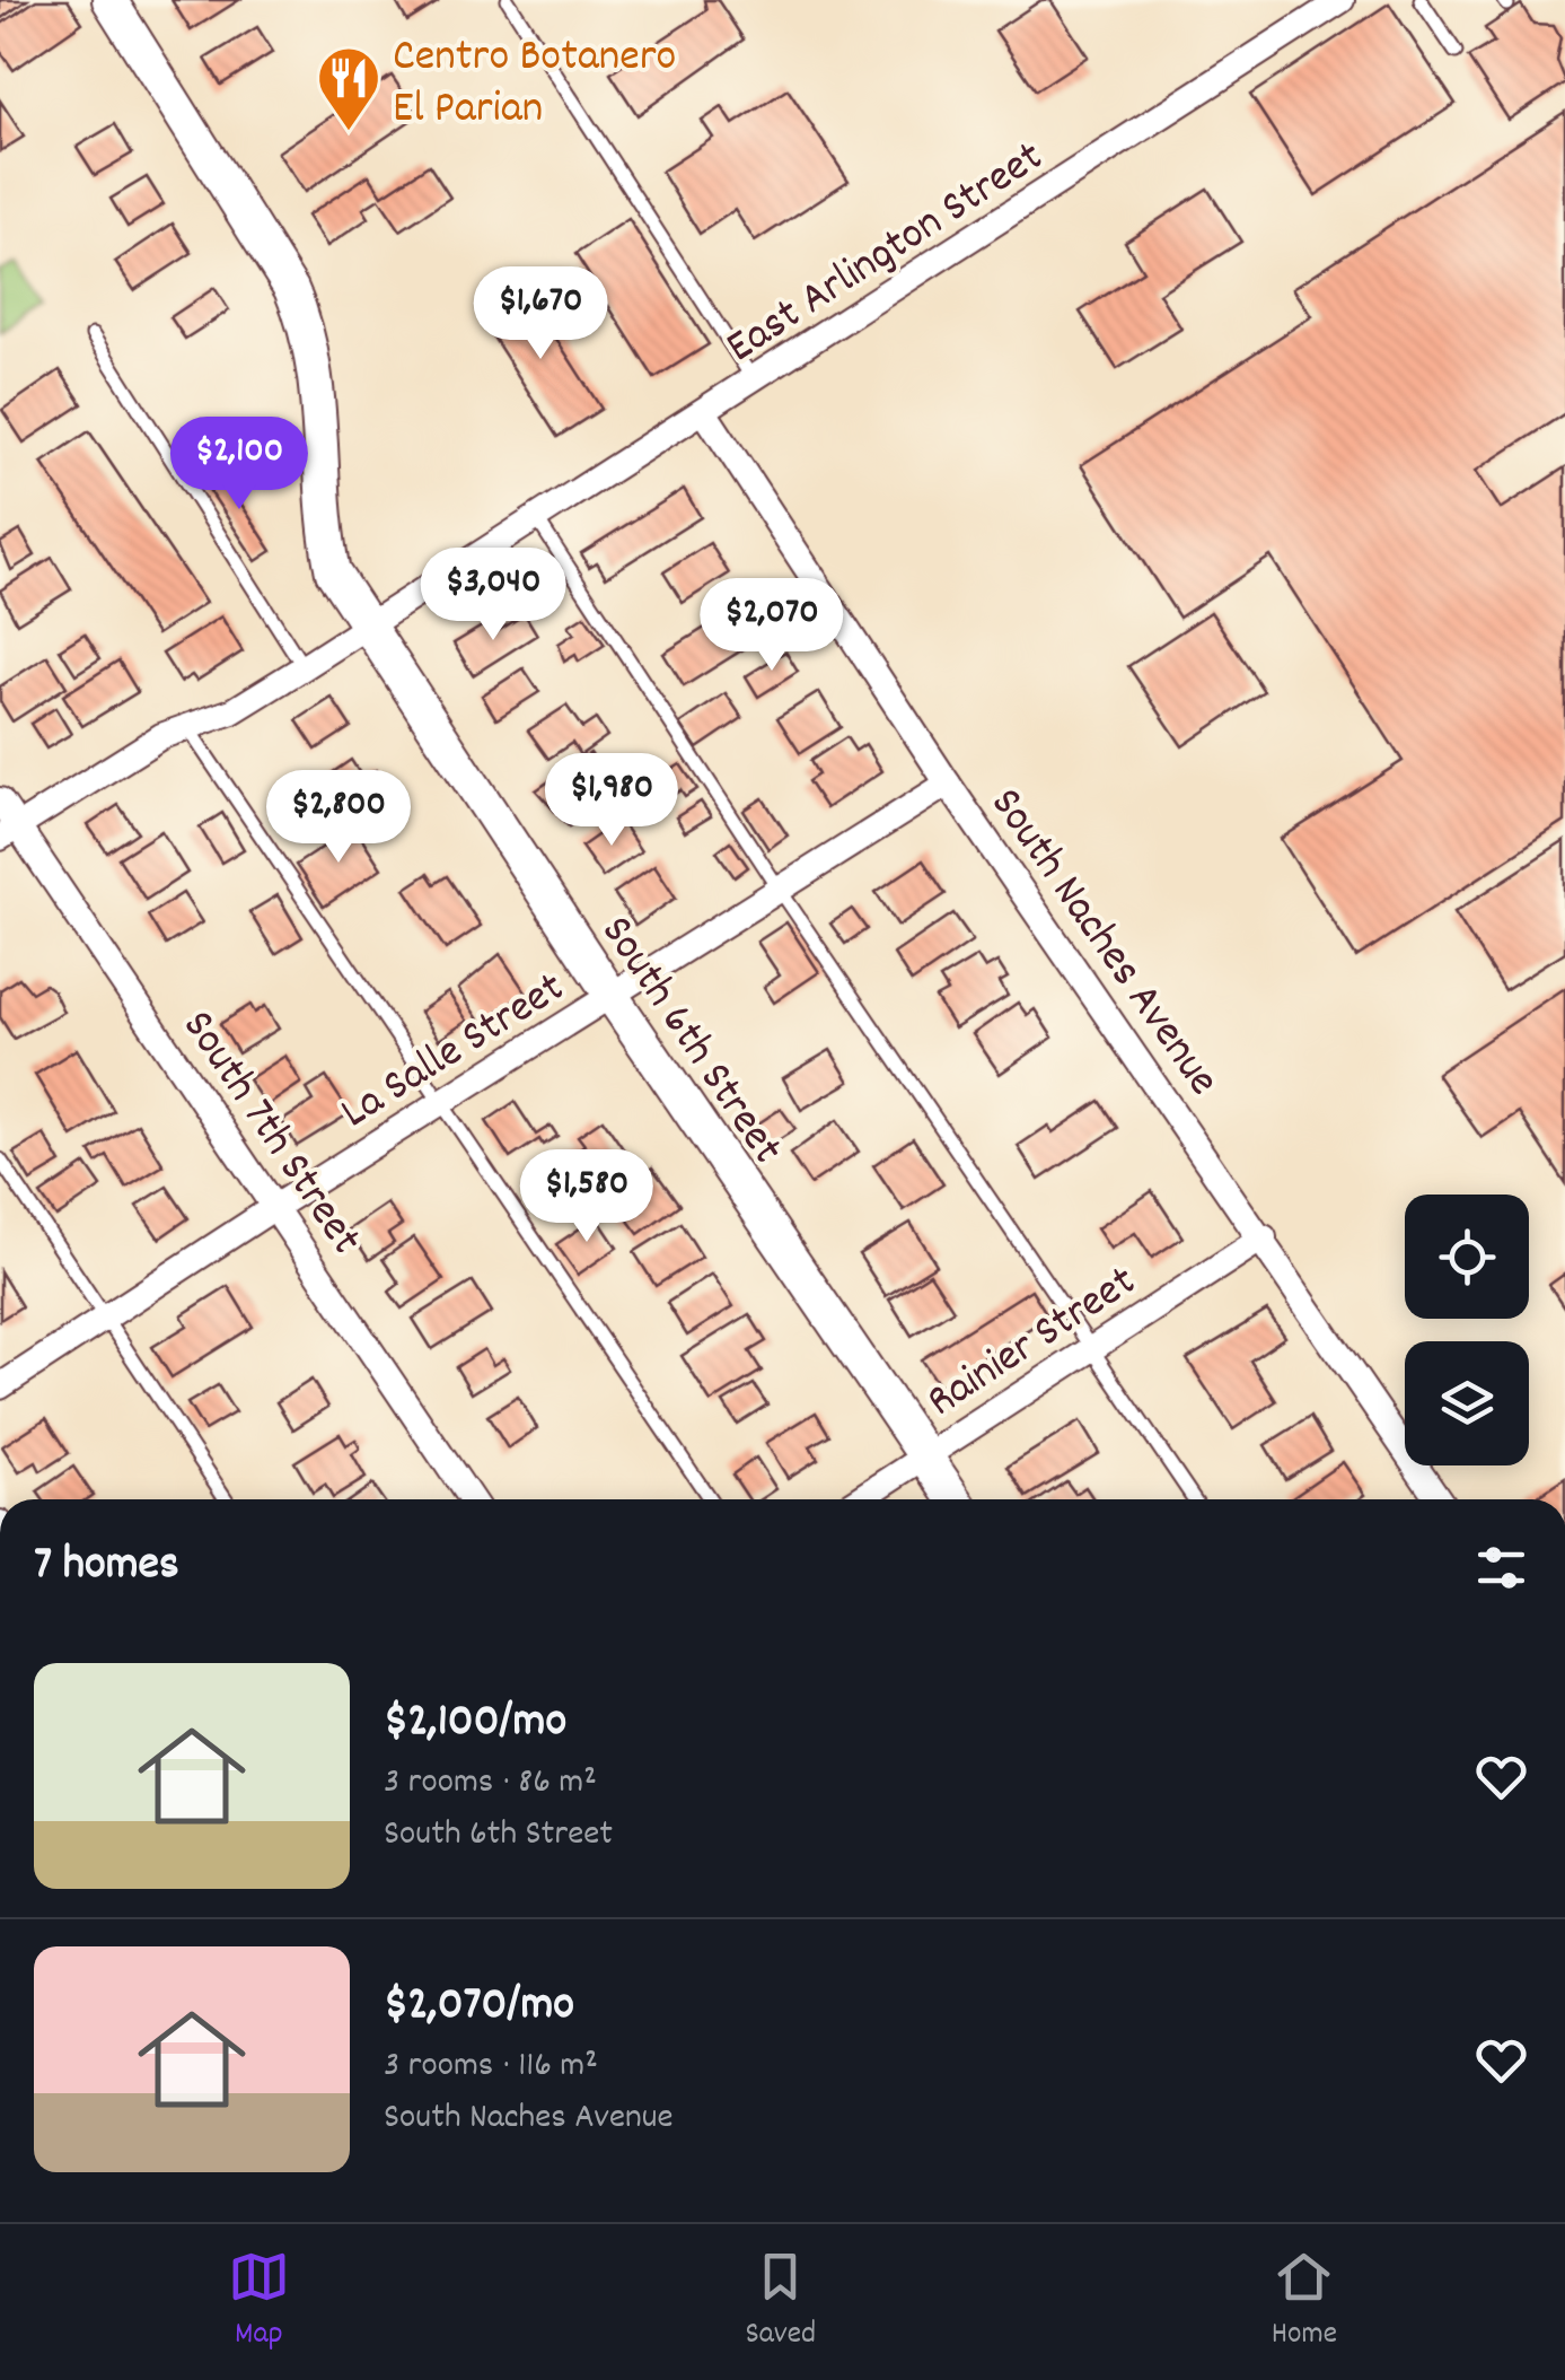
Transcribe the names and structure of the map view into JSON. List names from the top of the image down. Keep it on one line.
{"streets":{"street":["East Arlington Street","South Naches Avenue","South 6th Street","La Salle Street","South 7th Street","Rainier Street"]},"crossings":[["East Arlington Street","South Naches Avenue"],["East Arlington Street","South 6th Street"],["East Arlington Street","South 7th Street"],["South Naches Avenue","La Salle Street"],["South Naches Avenue","Rainier Street"],["South 6th Street","La Salle Street"],["South 6th Street","Rainier Street"],["La Salle Street","South 7th Street"]],"places":{"restaurant":["Centro Botanero El Parian"]},"page":{"price":["$1,670","$2,100","$3,040","$2,070","$1,980","$2,800","$1,580"],"heading":"7 homes","list":[{"name":"$2,100/mo","note":"3 rooms · 86 m² · South 6th Street"},{"name":"$2,070/mo","note":"3 rooms · 116 m² · South Naches Avenue"}],"tabs":["Map","Saved","Home"]}}
